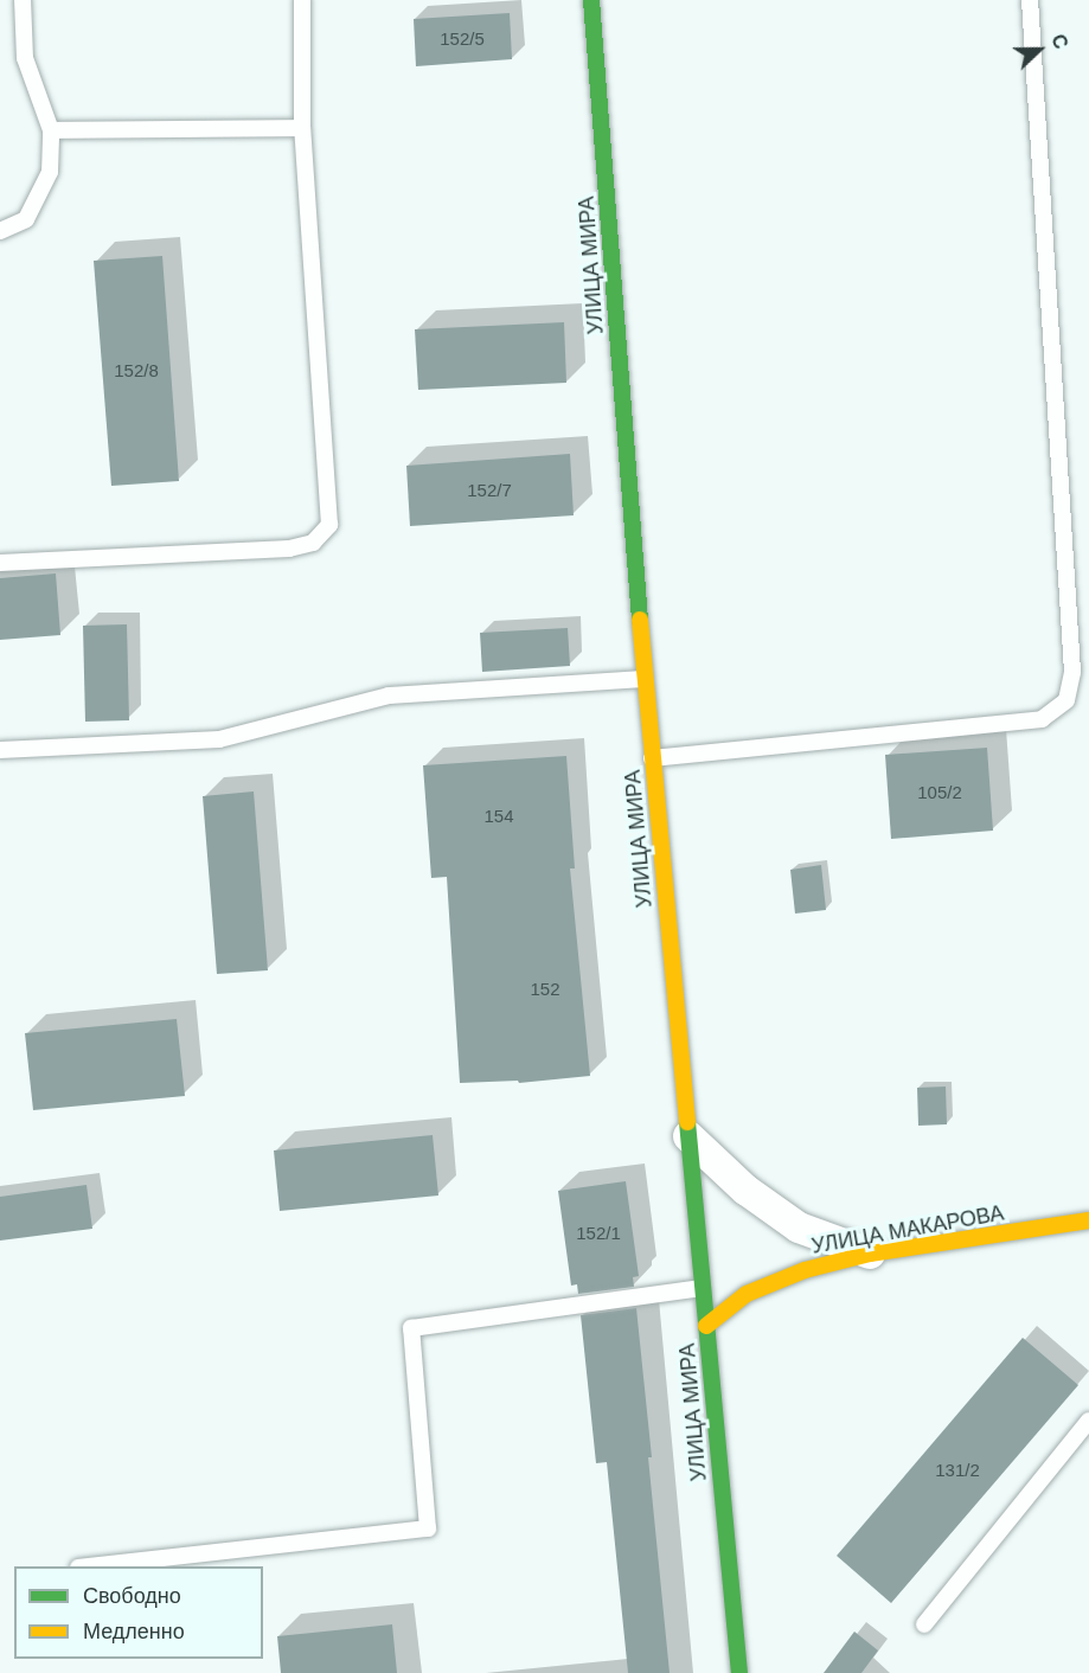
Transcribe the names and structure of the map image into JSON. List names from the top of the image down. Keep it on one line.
{"streets":{"street":["УЛИЦА МИРА","УЛИЦА МАКАРОВА"]},"crossings":[["УЛИЦА МИРА","УЛИЦА МАКАРОВА"]],"house_numbers":["152/5","152/8","152/7","105/2","154","152","152/1","131/2"],"legend":["Свободно","Медленно"],"north":"right"}
